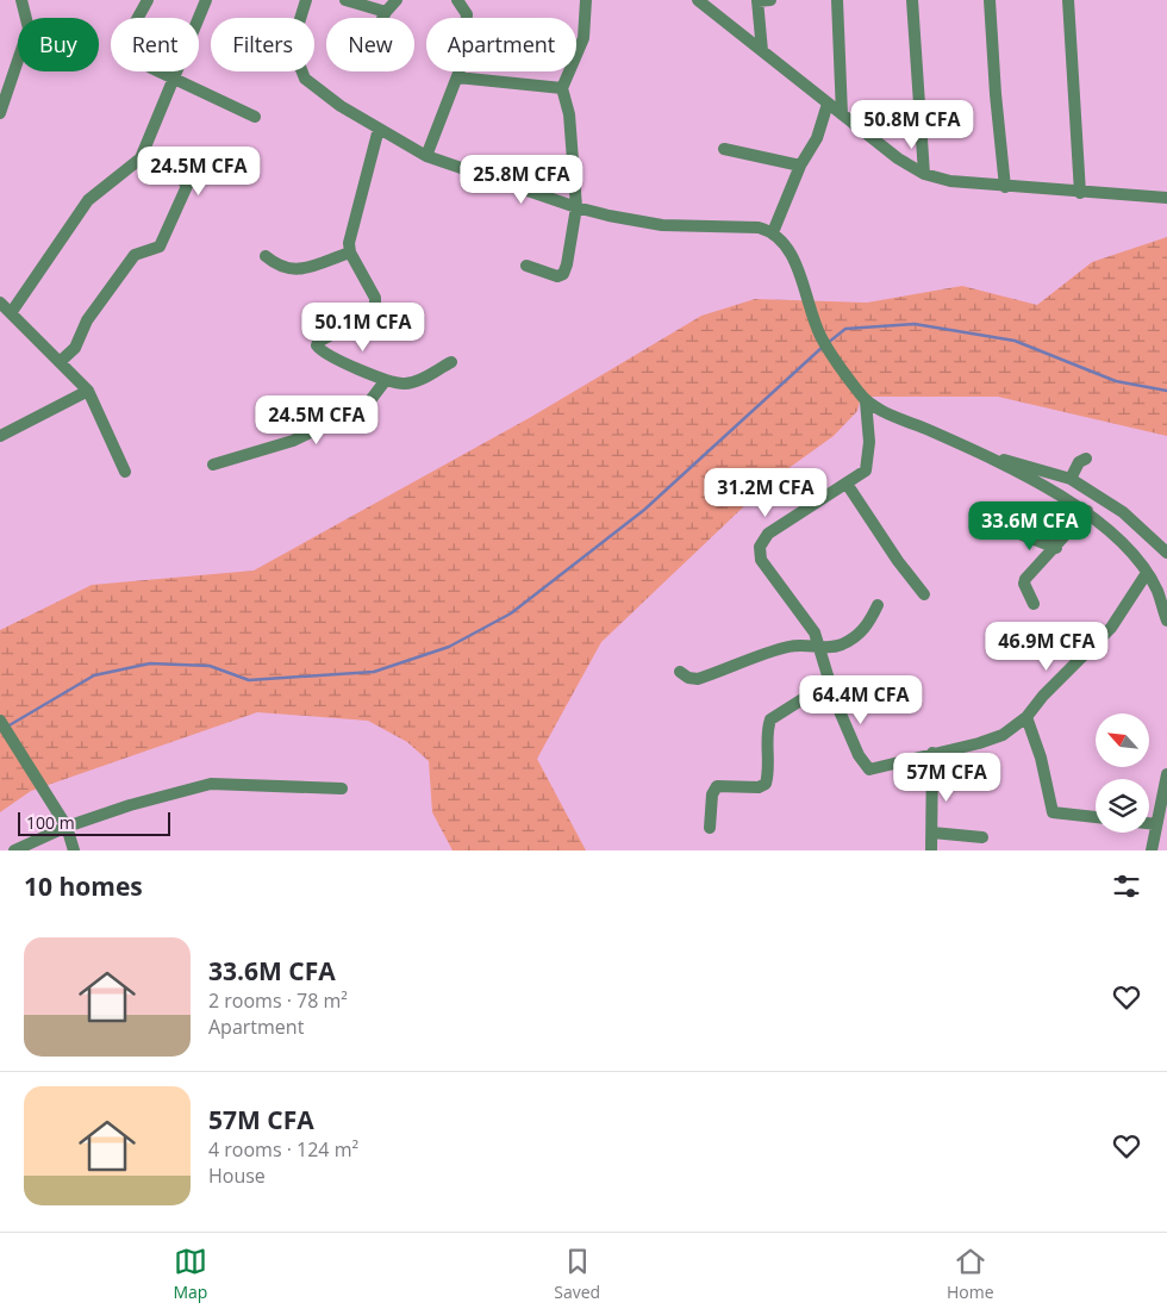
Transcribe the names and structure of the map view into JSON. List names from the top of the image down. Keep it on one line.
{"scale_bar":"100 m","north":"top left","page":{"chip":["Buy","Rent","Filters","New","Apartment"],"price":["50.8M CFA","24.5M CFA","25.8M CFA","50.1M CFA","24.5M CFA","31.2M CFA","33.6M CFA","46.9M CFA","64.4M CFA","57M CFA"],"scale":"100 m","heading":"10 homes","list":[{"name":"33.6M CFA","note":"2 rooms · 78 m² · Apartment"},{"name":"57M CFA","note":"4 rooms · 124 m² · House"}],"tabs":["Map","Saved","Home"]}}
